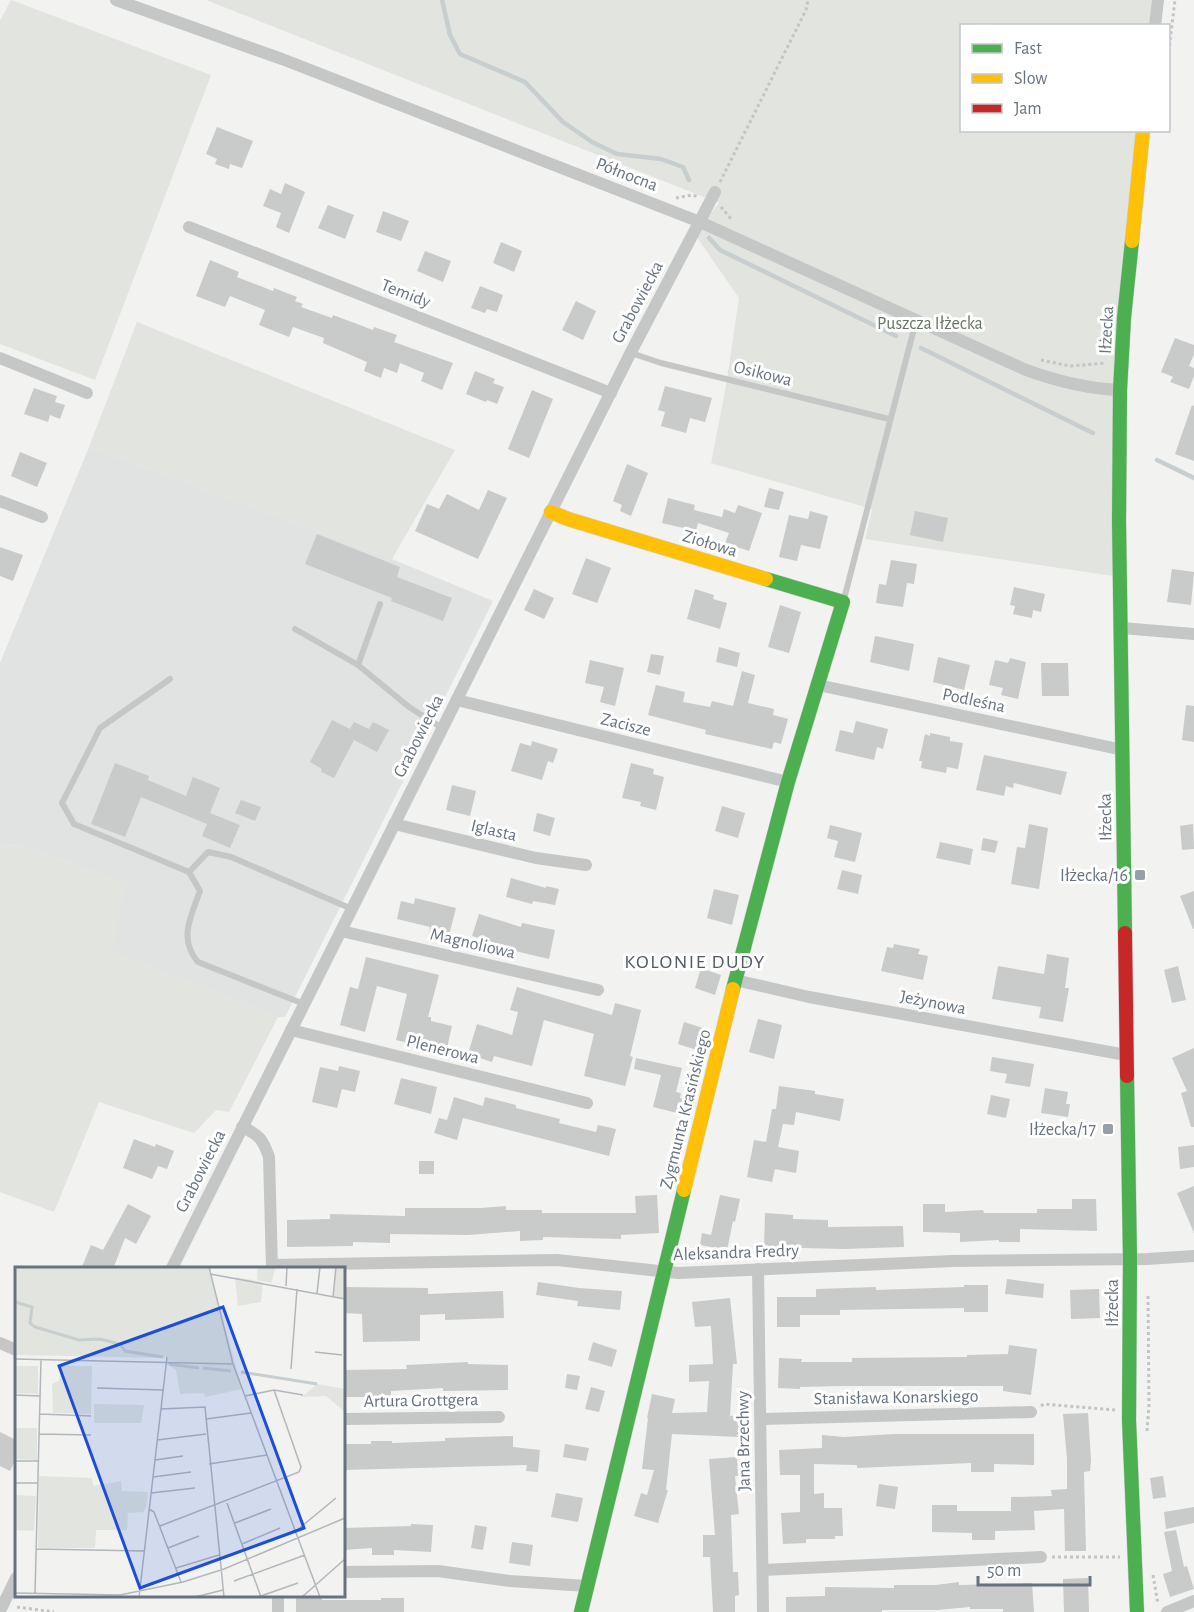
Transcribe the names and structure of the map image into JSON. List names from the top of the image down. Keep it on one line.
{"streets":{"street":["Północna","Temidy","Grabowiecka","Iłżecka","Ziołowa","Podleśna","Zacisze","Iglasta","Magnoliowa","Jeżynowa","Plenerowa","Zygmunta Krasińskiego","Aleksandra Fredry","Stanisława Konarskiego","Artura Grottgera","Jana Brzechwy"],"lane":["Osikowa"]},"crossings":[["Północna","Grabowiecka"],["Północna","Iłżecka"],["Temidy","Grabowiecka"],["Grabowiecka","Osikowa"],["Grabowiecka","Ziołowa"],["Grabowiecka","Zacisze"],["Grabowiecka","Iglasta"],["Grabowiecka","Magnoliowa"],["Grabowiecka","Plenerowa"],["Iłżecka","Podleśna"],["Iłżecka","Jeżynowa"],["Iłżecka","Aleksandra Fredry"],["Ziołowa","Zygmunta Krasińskiego"],["Podleśna","Zygmunta Krasińskiego"],["Zacisze","Zygmunta Krasińskiego"],["Jeżynowa","Zygmunta Krasińskiego"],["Zygmunta Krasińskiego","Aleksandra Fredry"],["Aleksandra Fredry","Jana Brzechwy"],["Stanisława Konarskiego","Jana Brzechwy"]],"districts":["KOLONIE DUDY"],"parks":["Puszcza Iłżecka"],"places":{"transit":["Iłżecka/16","Iłżecka/17"]},"legend":["Fast","Slow","Jam"],"scale_bar":"50 m"}
